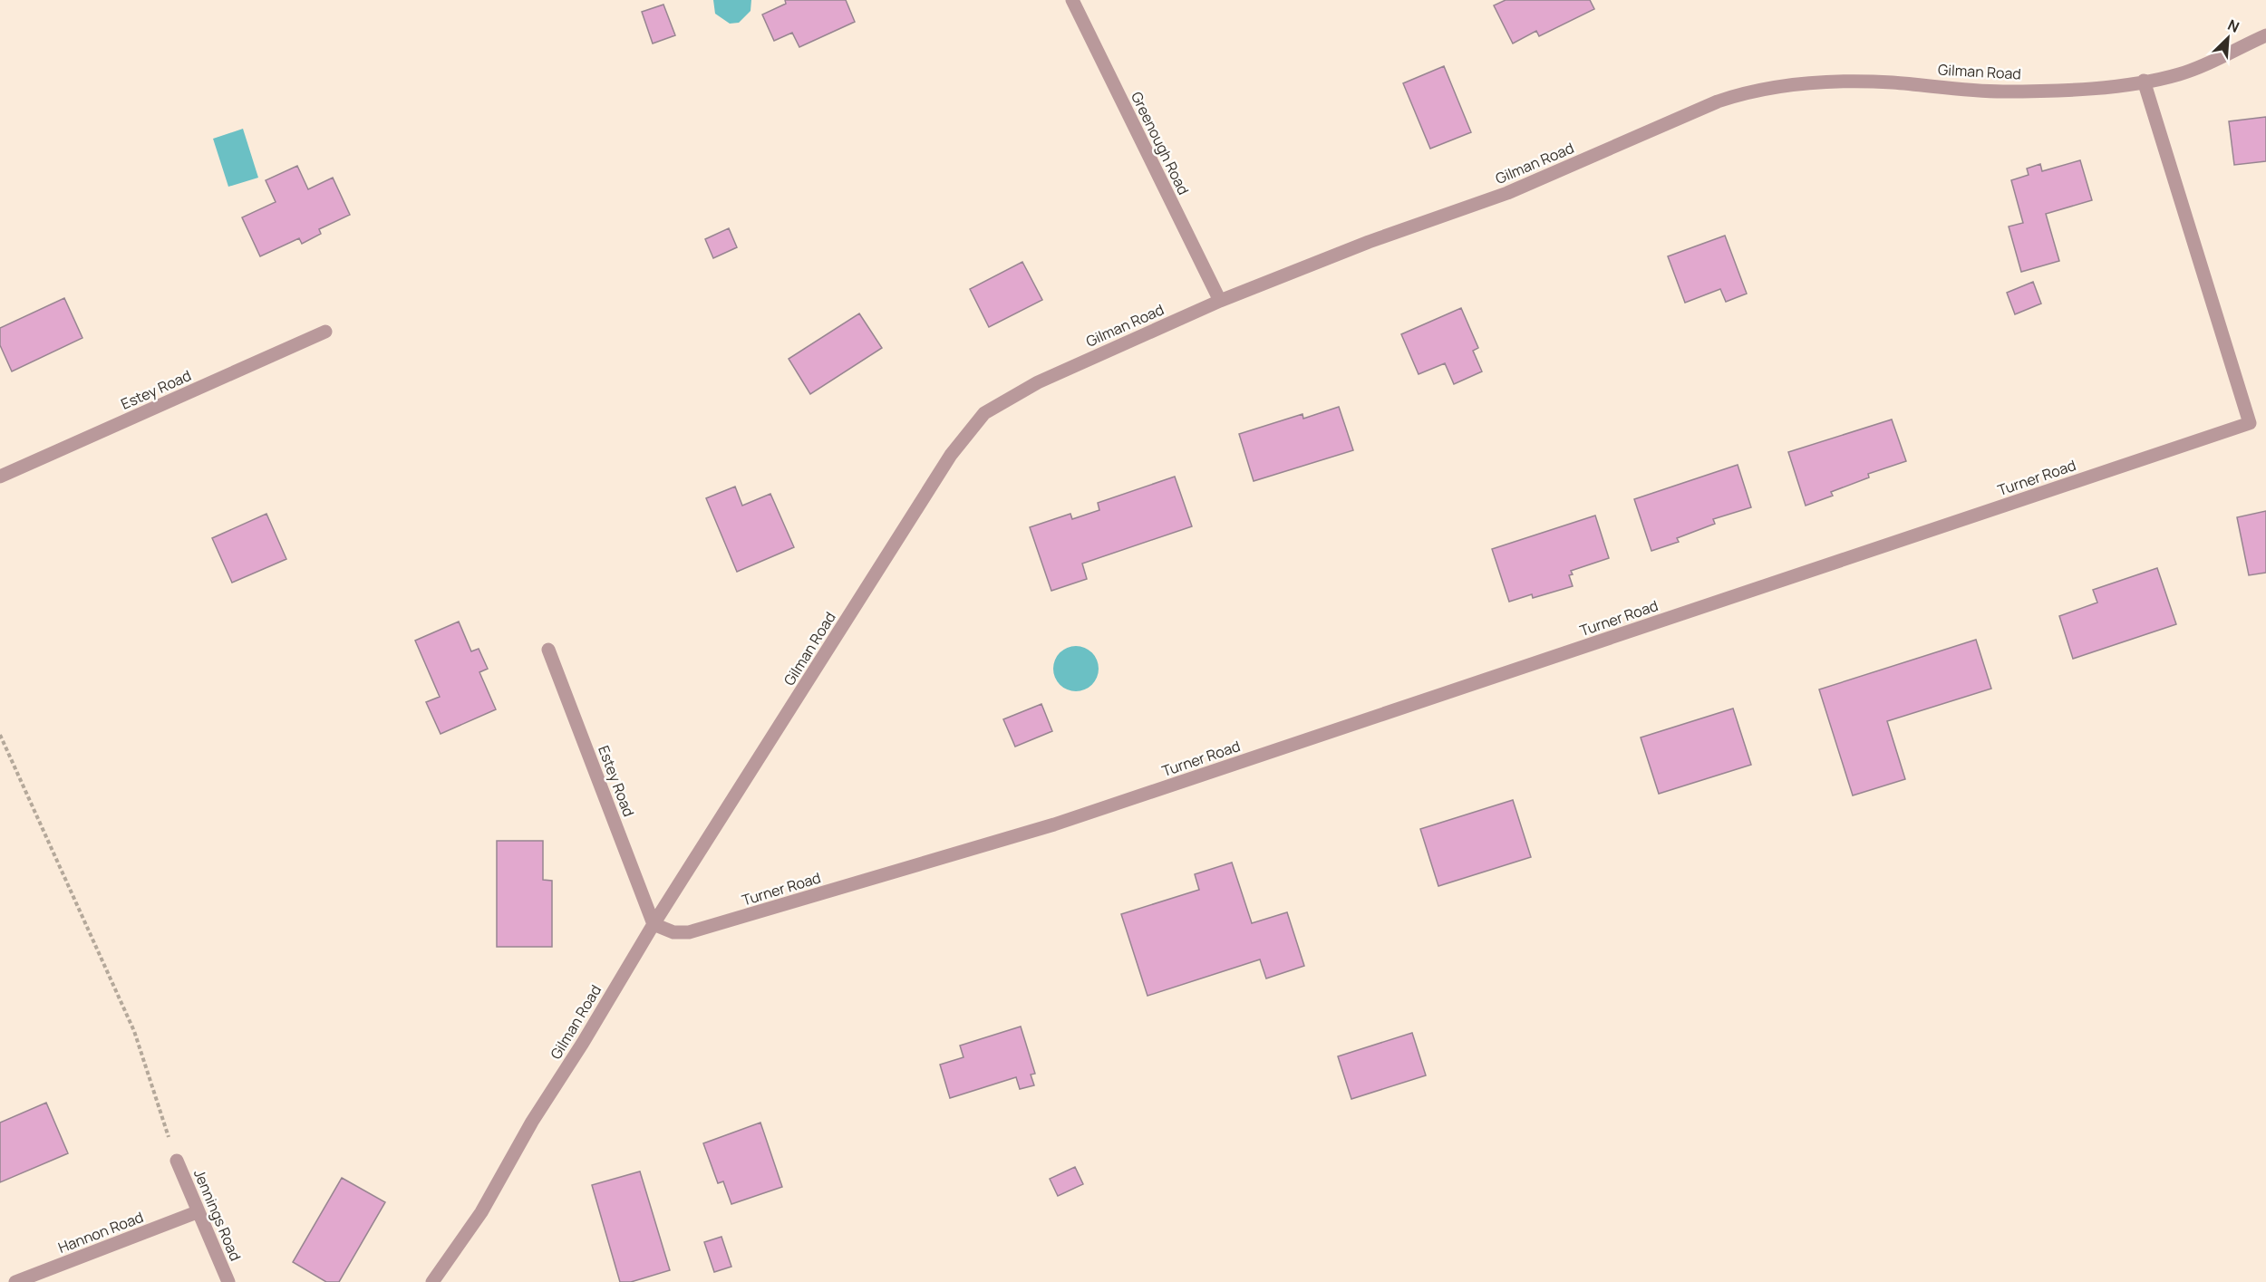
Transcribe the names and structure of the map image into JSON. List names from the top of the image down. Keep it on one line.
{"streets":{"street":["Gilman Road","Greenough Road","Estey Road","Turner Road","Jennings Road","Hannon Road"]},"crossings":[["Gilman Road","Greenough Road"],["Gilman Road","Estey Road"],["Gilman Road","Turner Road"],["Estey Road","Turner Road"],["Jennings Road","Hannon Road"]],"north":"top right"}
